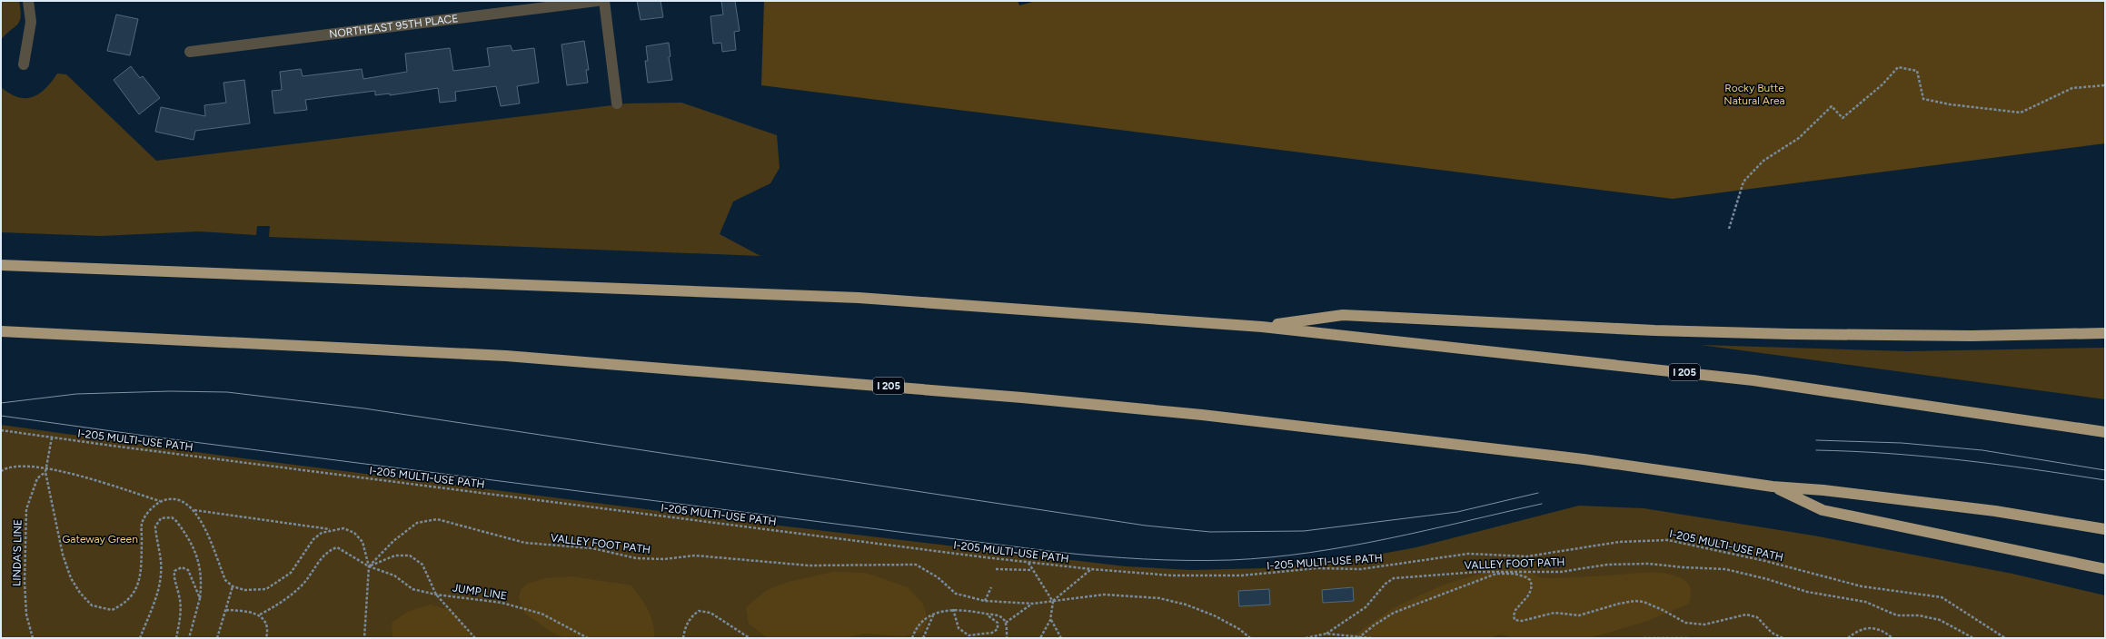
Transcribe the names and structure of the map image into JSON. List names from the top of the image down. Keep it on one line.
{"streets":{"highway":["I 205"],"street":["NORTHEAST 95TH PLACE"],"path":["I-205 MULTI-USE PATH","VALLEY FOOT PATH","LINDA'S LINE","JUMP LINE"]},"crossings":[["VALLEY FOOT PATH","JUMP LINE"]],"parks":["Rocky Butte Natural Area","Gateway Green"]}
